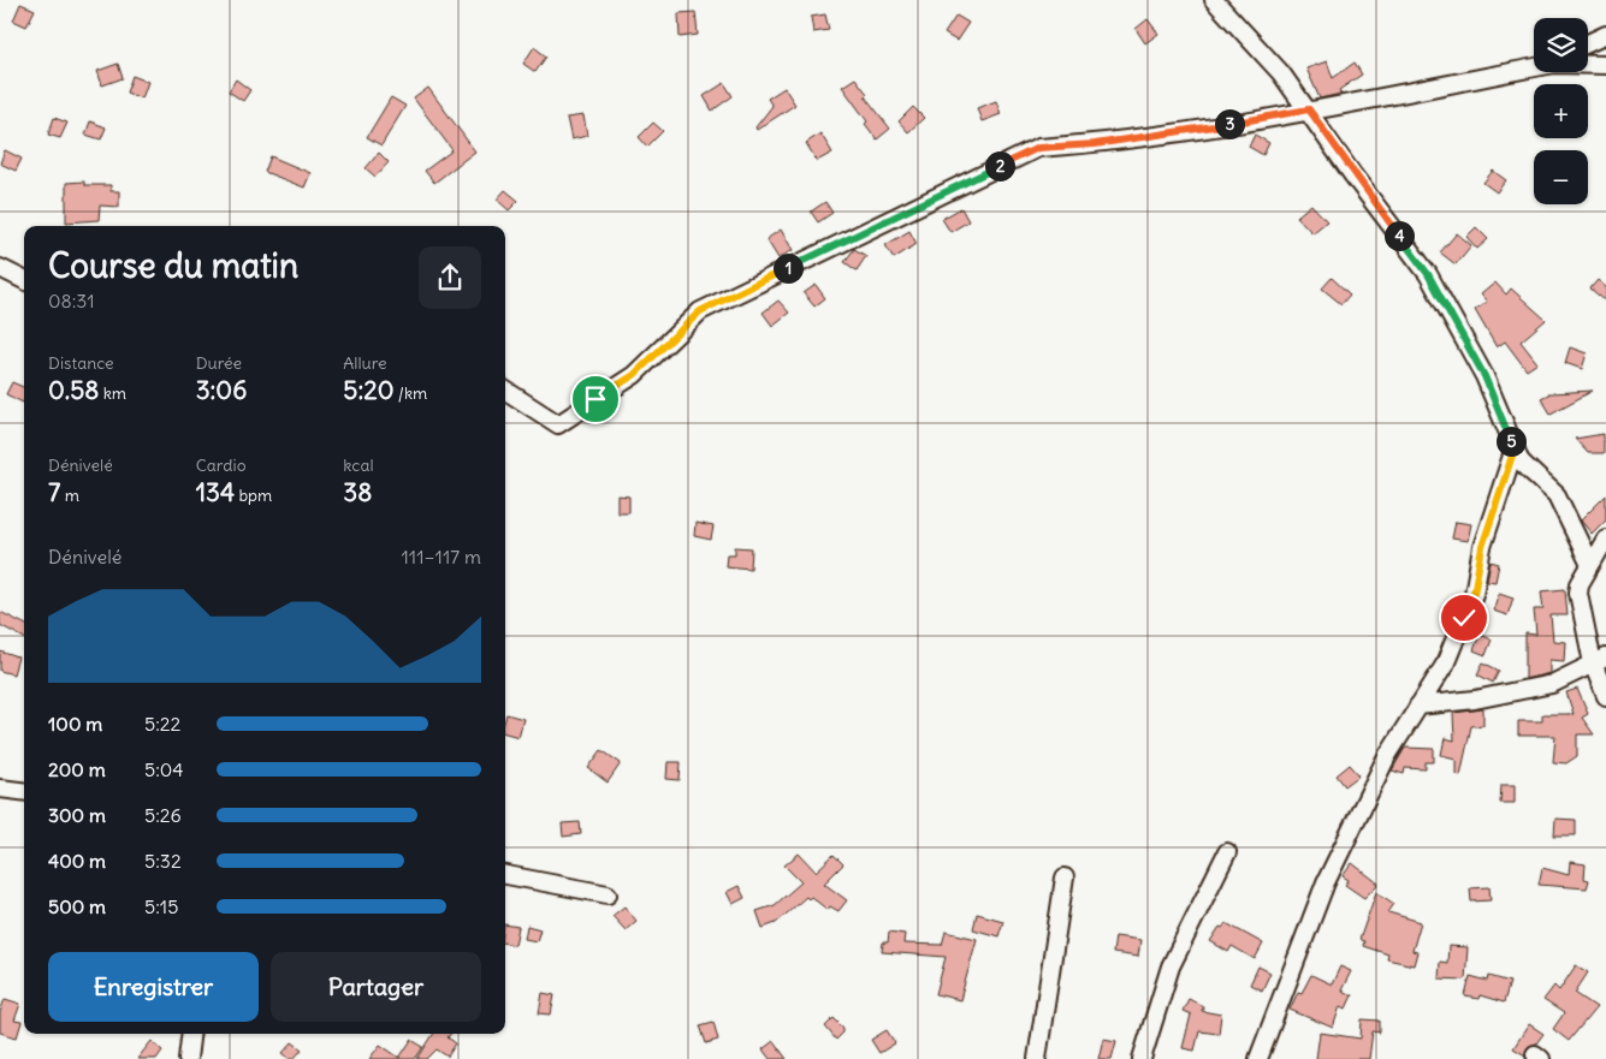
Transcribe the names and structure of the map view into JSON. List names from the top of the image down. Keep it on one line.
{"page":{"map_buttons":["+","−"],"pins":["3","2","4","1","5"],"heading":["Course du matin","08:31"],"stats":[["Distance","0.58 km"],["Durée","3:06"],["Allure","5:20 /km"],["Dénivelé","7 m"],["Cardio","134 bpm"],["kcal","38"]],"chart":["Dénivelé","111–117 m"],"list":[{"name":"100 m","note":"5:22"},{"name":"200 m","note":"5:04"},{"name":"300 m","note":"5:26"},{"name":"400 m","note":"5:32"},{"name":"500 m","note":"5:15"}],"buttons":["Enregistrer","Partager"]}}
